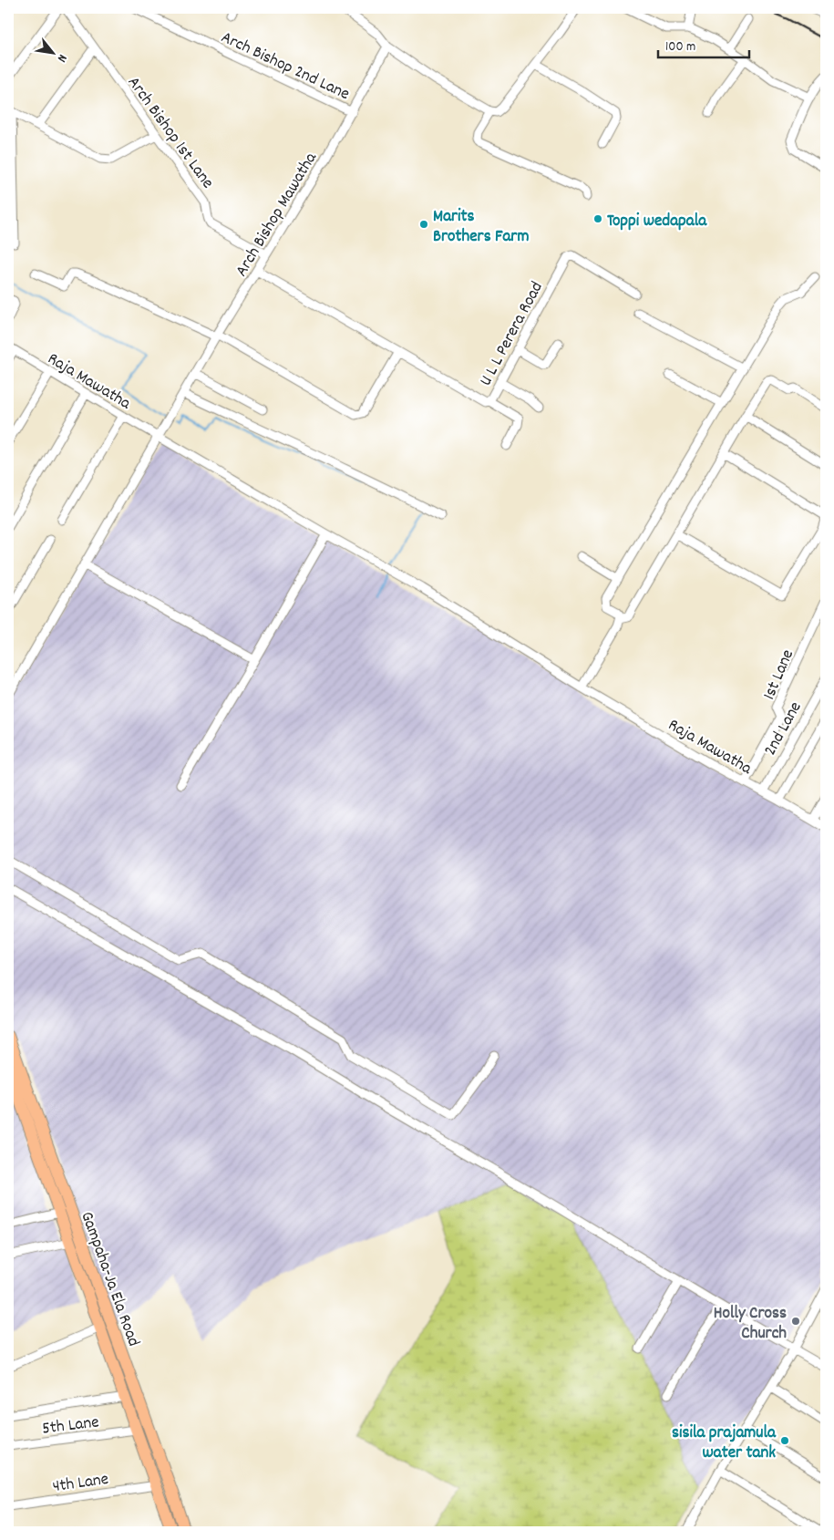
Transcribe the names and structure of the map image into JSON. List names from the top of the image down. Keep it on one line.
{"streets":{"highway":["Gampaha-Ja Ela Road"],"street":["Arch Bishop 2nd Lane","Arch Bishop 1st Lane","Arch Bishop Mawatha","U L L Perera Road","Raja Mawatha","1st Lane","2nd Lane","5th Lane","4th Lane"]},"crossings":[["Arch Bishop 2nd Lane","Arch Bishop Mawatha"],["Arch Bishop 1st Lane","Arch Bishop Mawatha"],["Arch Bishop Mawatha","U L L Perera Road"],["Arch Bishop Mawatha","Raja Mawatha"],["Raja Mawatha","1st Lane"],["Raja Mawatha","2nd Lane"],["Gampaha-Ja Ela Road","5th Lane"],["Gampaha-Ja Ela Road","4th Lane"]],"places":["Toppi wedapala","Marits Brothers Farm","Holly Cross Church","sisila prajamula water tank"],"scale_bar":"100 m","north":"bottom right"}
